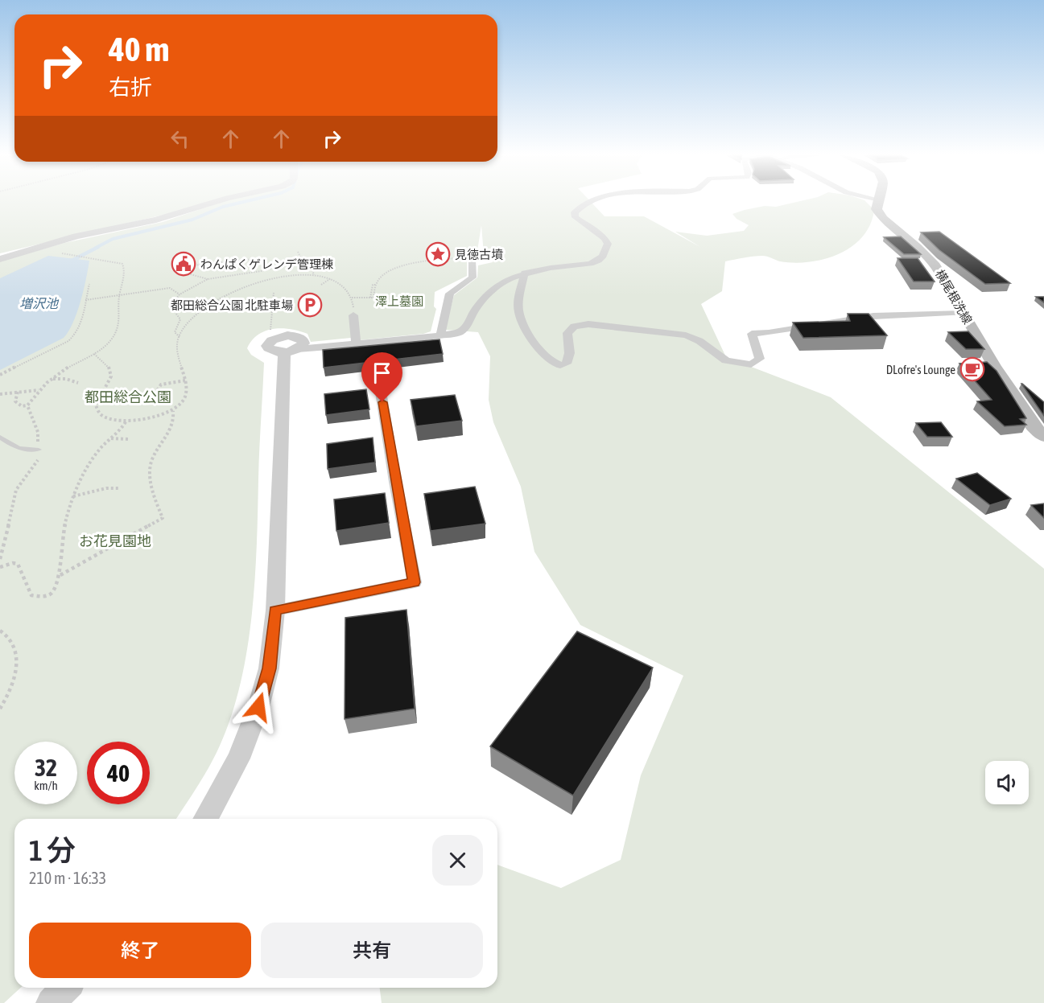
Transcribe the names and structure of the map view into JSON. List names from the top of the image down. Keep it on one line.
{"streets":{"main road":["横尾根洗線"]},"water":["増沢池"],"parks":["澤上墓園","都田総合公園","お花見園地"],"places":{"place":["見徳古墳"],"public building":["わんぱくゲレンデ管理棟"],"parking":["都田総合公園 北駐車場"],"cafe":["DLofre's Lounge"]},"page":{"turn":["40 m","右折"],"speed":"32 km/h","limit":"40","heading":["1 分","210 m · 16:33"],"buttons":["終了","共有"]}}
